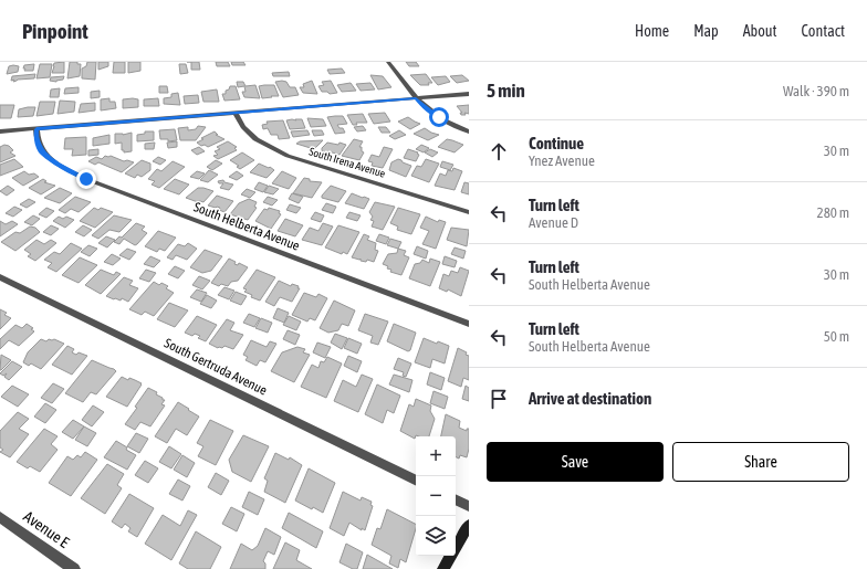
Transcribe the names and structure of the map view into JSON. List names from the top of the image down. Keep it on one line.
{"streets":{"street":["South Irena Avenue","South Helberta Avenue","South Gertruda Avenue","Avenue E"]},"page":{"header":"Pinpoint","nav":["Home","Map","About","Contact"],"heading":["5 min","Walk · 390 m"],"list":[["Continue","Ynez Avenue","30 m"],["Turn left","Avenue D","280 m"],["Turn left","South Helberta Avenue","30 m"],["Turn left","South Helberta Avenue","50 m"],"Arrive at destination"],"buttons":["Save","Share"],"map_buttons":["+","−"]}}
